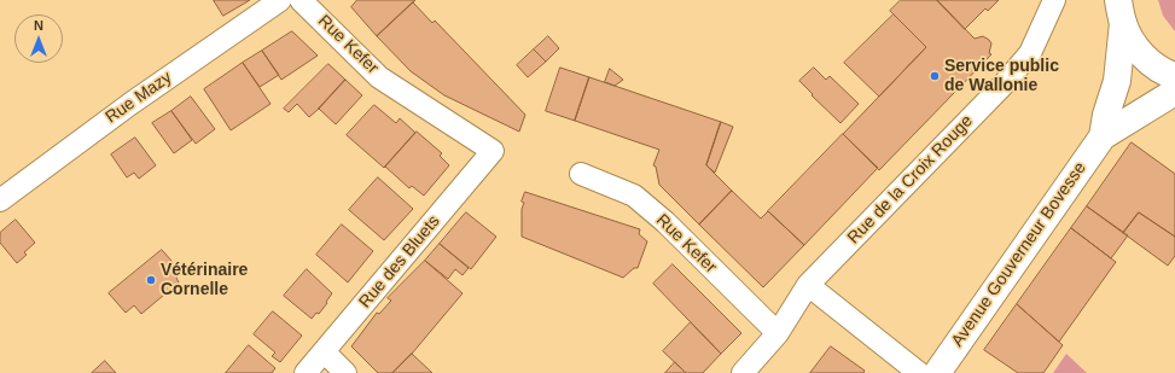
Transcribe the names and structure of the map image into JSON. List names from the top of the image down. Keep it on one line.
{"streets":{"main road":["Avenue Gouverneur Bovesse"],"street":["Rue Kefer","Rue Mazy","Rue de la Croix Rouge","Rue des Bluets"]},"crossings":[["Rue Kefer","Rue de la Croix Rouge"],["Rue Kefer","Rue des Bluets"]],"places":["Service public de Wallonie","Vétérinaire Cornelle"],"north":"top"}
